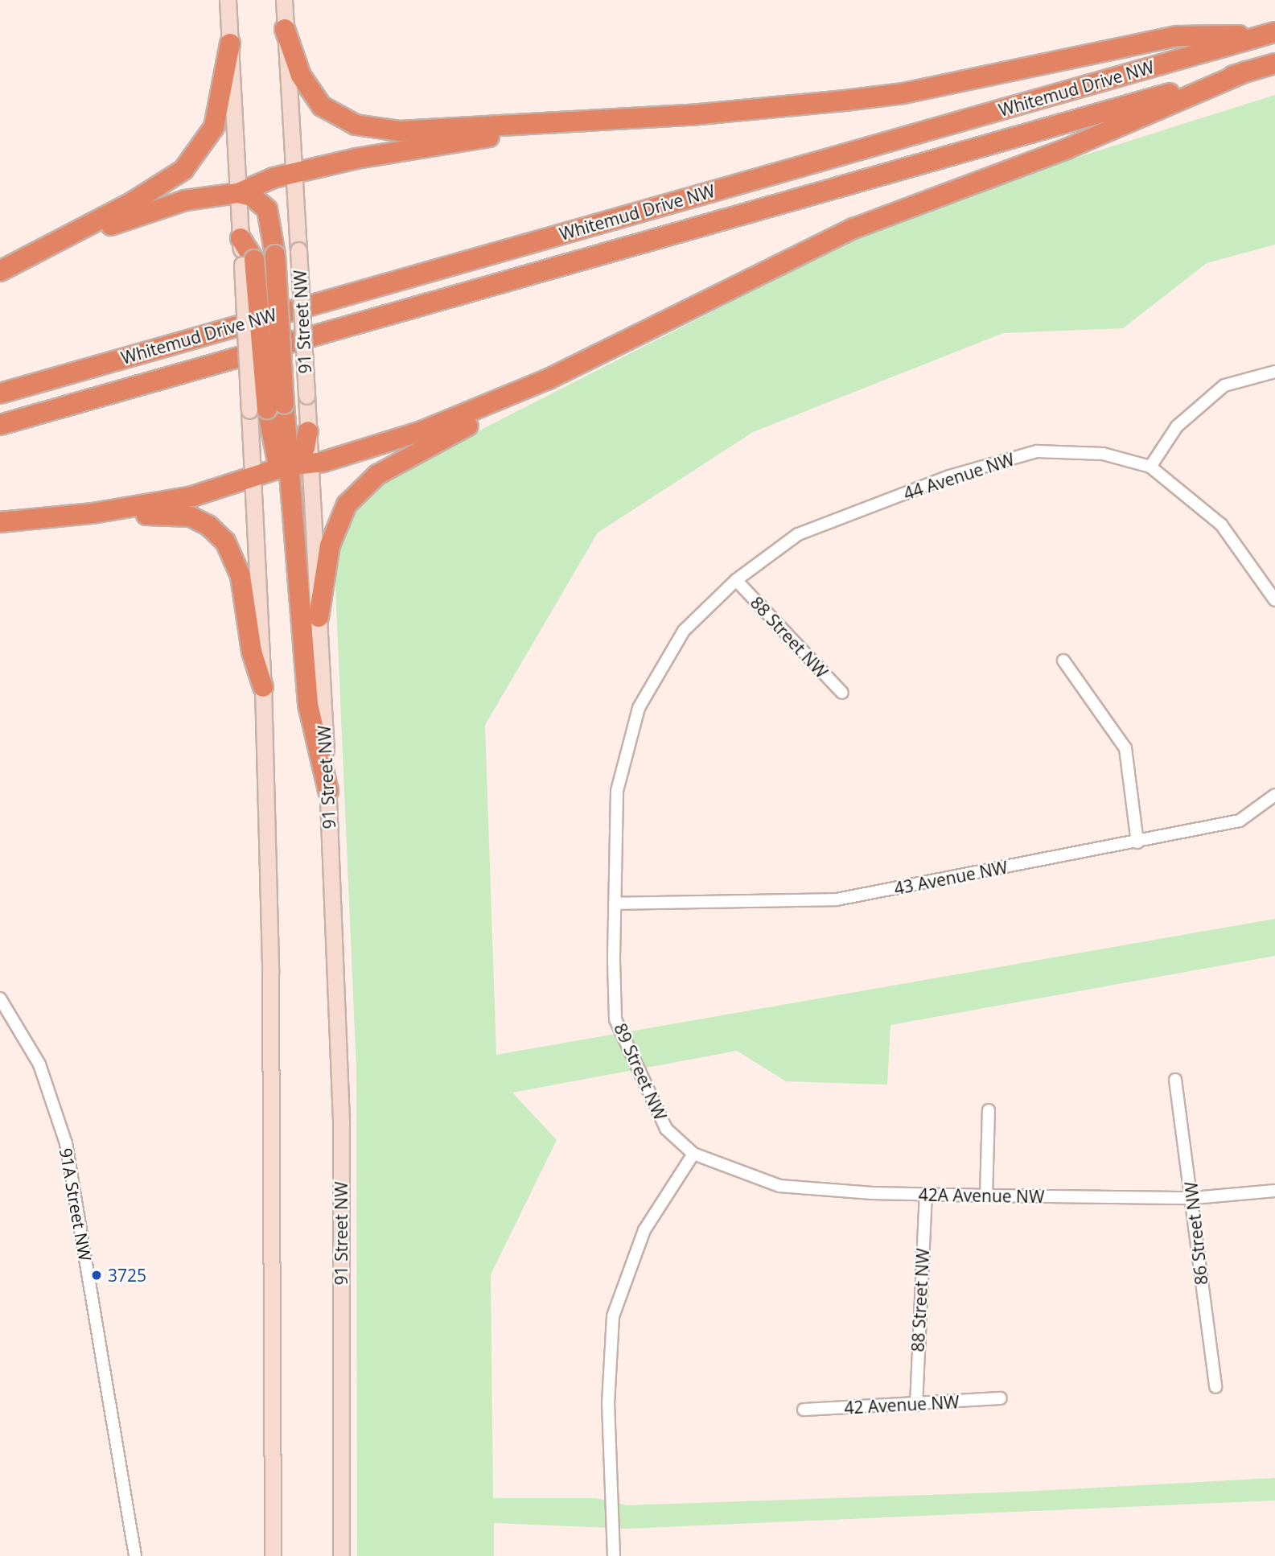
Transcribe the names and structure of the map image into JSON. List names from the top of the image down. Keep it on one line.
{"streets":{"highway":["Whitemud Drive NW"],"main road":["91 Street NW"],"street":["44 Avenue NW","88 Street NW","43 Avenue NW","89 Street NW","42A Avenue NW","91A Street NW","86 Street NW","42 Avenue NW"]},"crossings":[["44 Avenue NW","88 Street NW"],["44 Avenue NW","89 Street NW"],["88 Street NW","42A Avenue NW"],["88 Street NW","42 Avenue NW"],["43 Avenue NW","89 Street NW"],["89 Street NW","42A Avenue NW"],["42A Avenue NW","86 Street NW"]],"places":["3725"]}
